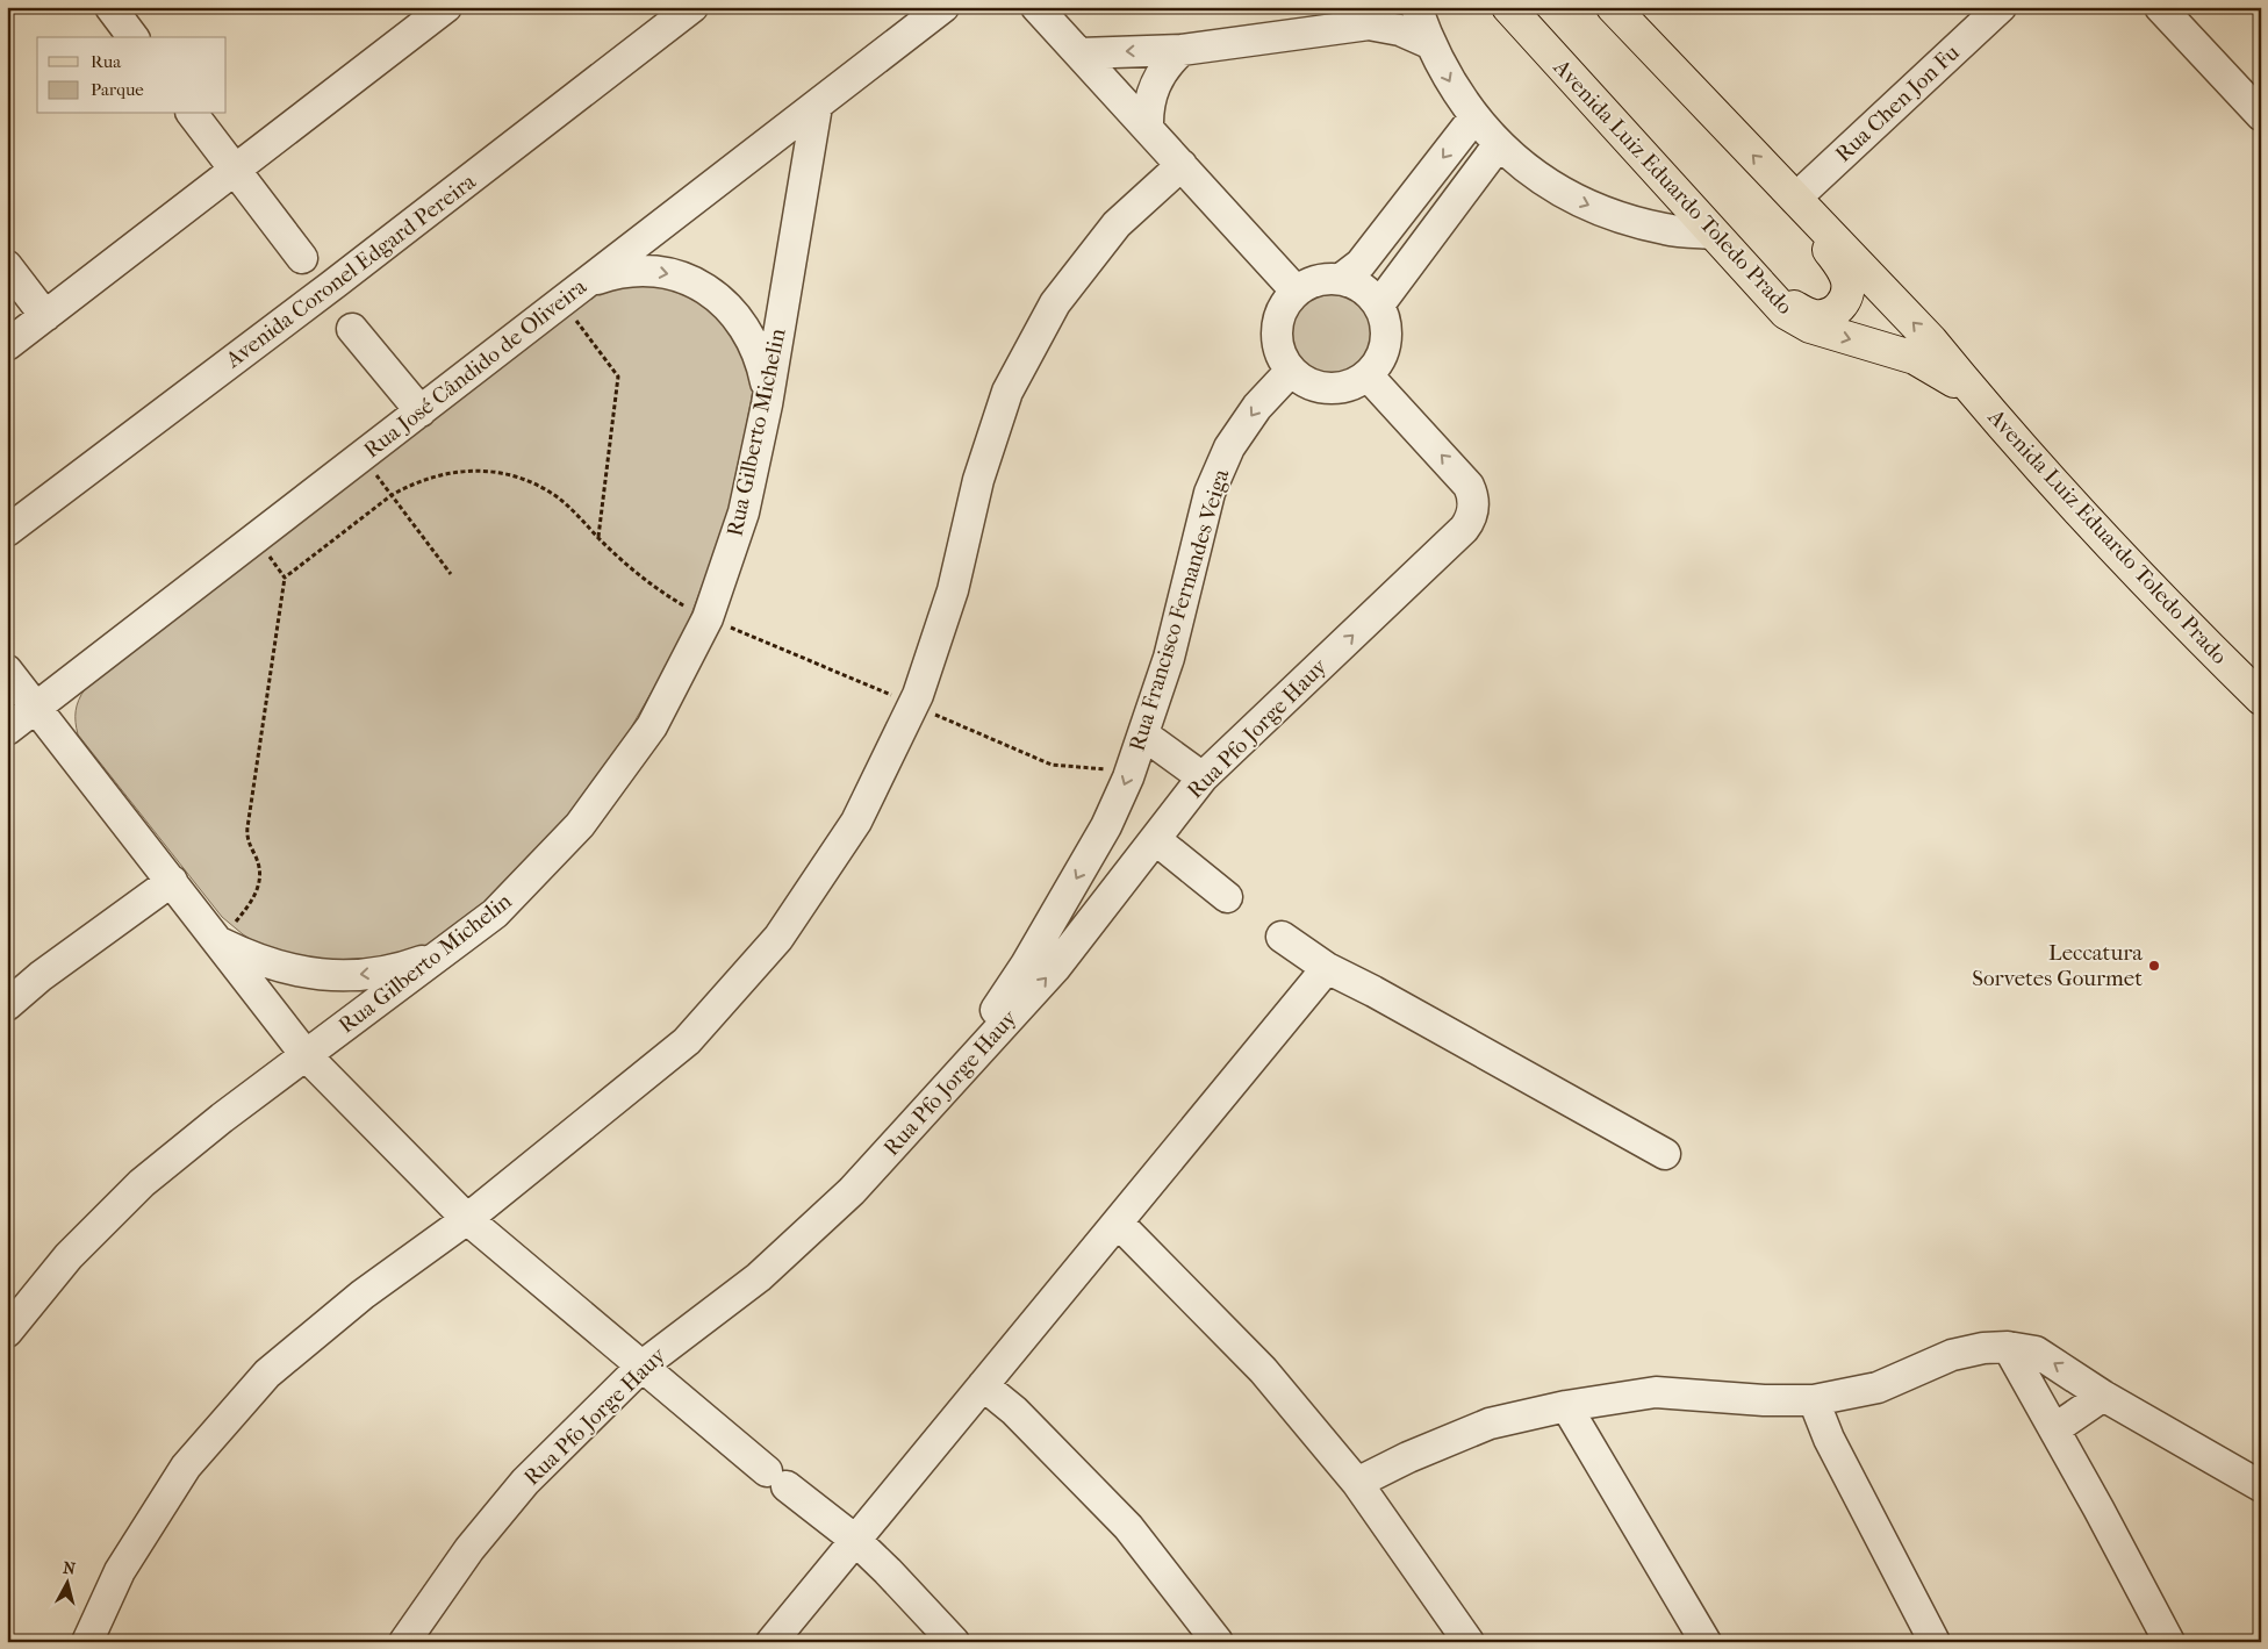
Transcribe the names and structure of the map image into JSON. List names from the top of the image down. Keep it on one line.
{"streets":{"main road":["Avenida Luiz Eduardo Toledo Prado"],"street":["Rua Chen Jon Fu","Avenida Coronel Edgard Pereira","Rua José Cândido de Oliveira","Rua Gilberto Michelin","Rua Francisco Fernandes Veiga","Rua Pfo Jorge Hauy"]},"crossings":[["Rua Chen Jon Fu","Avenida Luiz Eduardo Toledo Prado"],["Rua José Cândido de Oliveira","Rua Gilberto Michelin"],["Rua Francisco Fernandes Veiga","Rua Pfo Jorge Hauy"]],"places":["Leccatura Sorvetes Gourmet"],"legend":["Rua","Parque"],"north":"top"}
